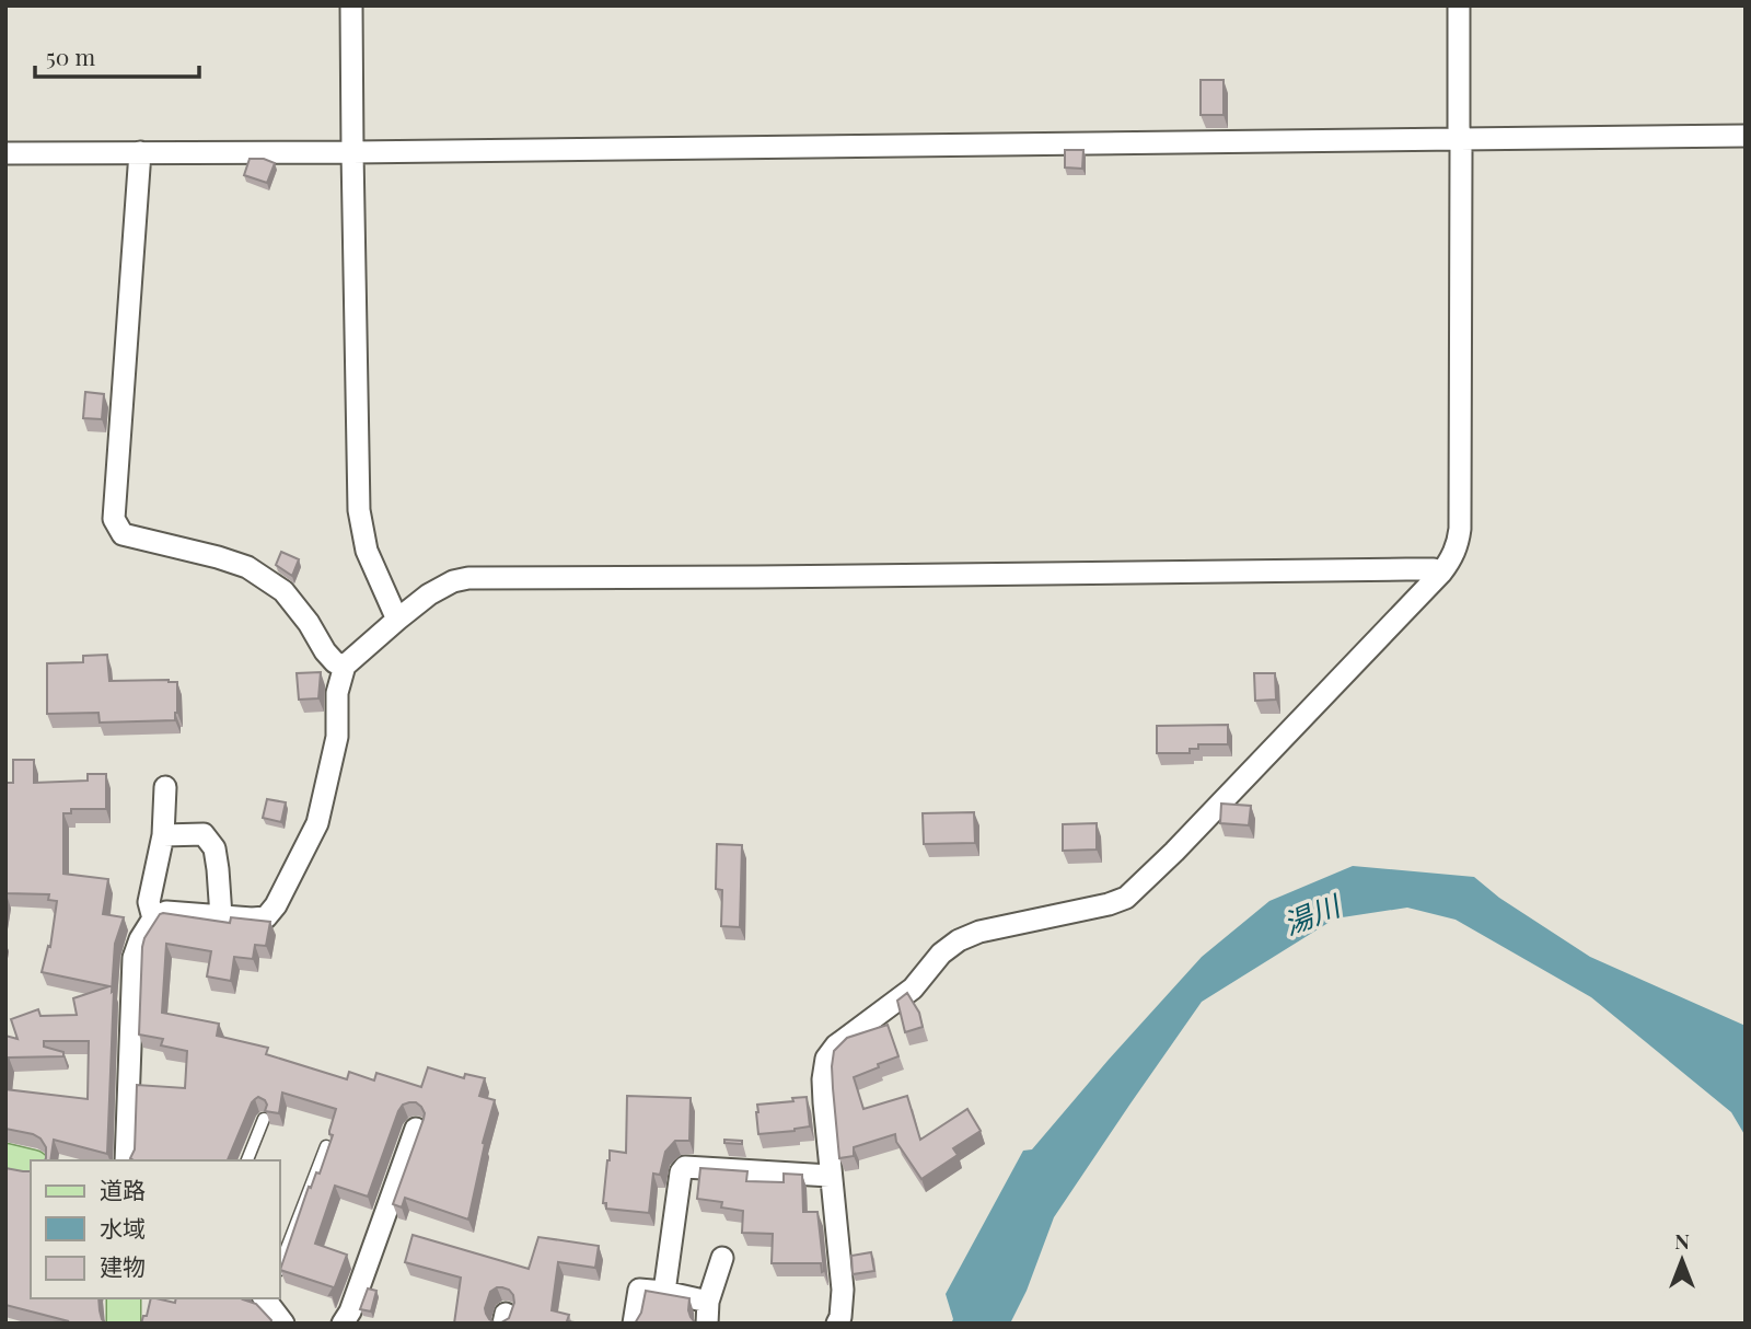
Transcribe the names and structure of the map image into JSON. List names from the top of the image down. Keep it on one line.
{"water":["湯川"],"legend":["道路","水域","建物"],"scale_bar":"50 m","north":"top"}
